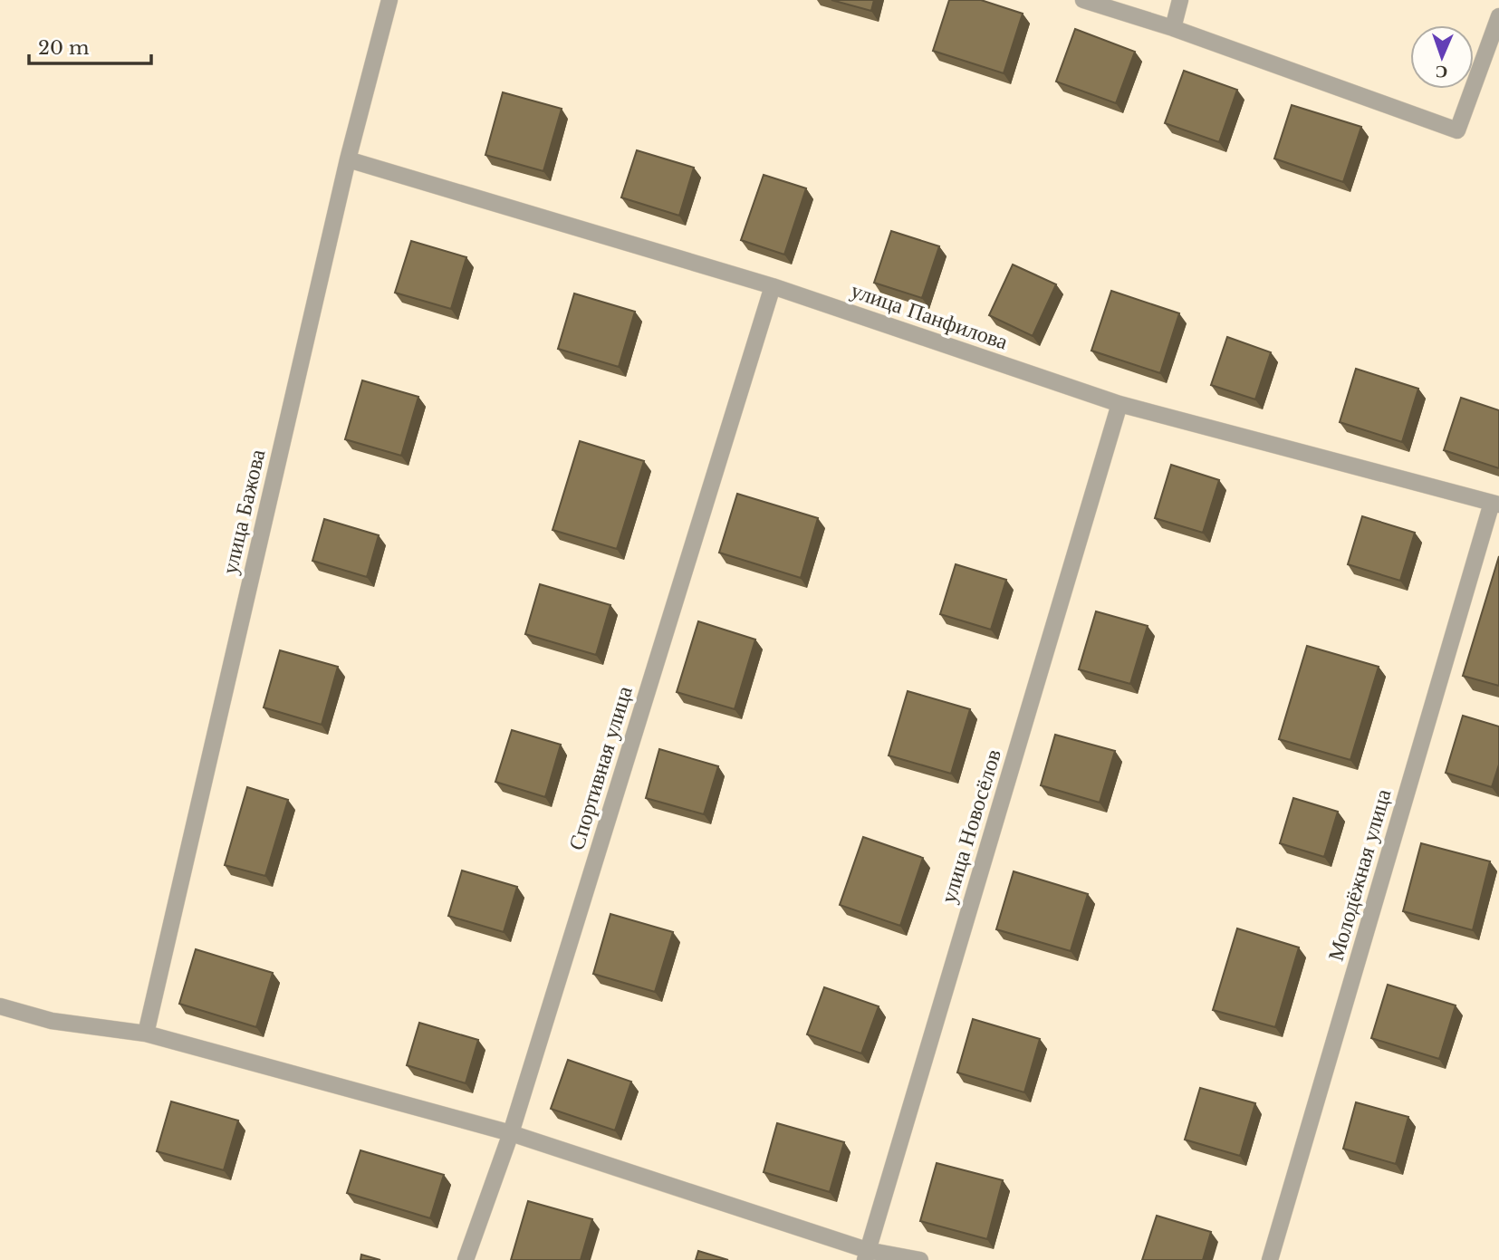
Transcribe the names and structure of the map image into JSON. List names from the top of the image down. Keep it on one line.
{"streets":{"street":["улица Панфилова","улица Бажова","Спортивная улица","улица Новосёлов","Молодёжная улица"]},"crossings":[["улица Панфилова","улица Бажова"],["улица Панфилова","Спортивная улица"],["улица Панфилова","улица Новосёлов"],["улица Панфилова","Молодёжная улица"]],"scale_bar":"20 m","north":"bottom"}
